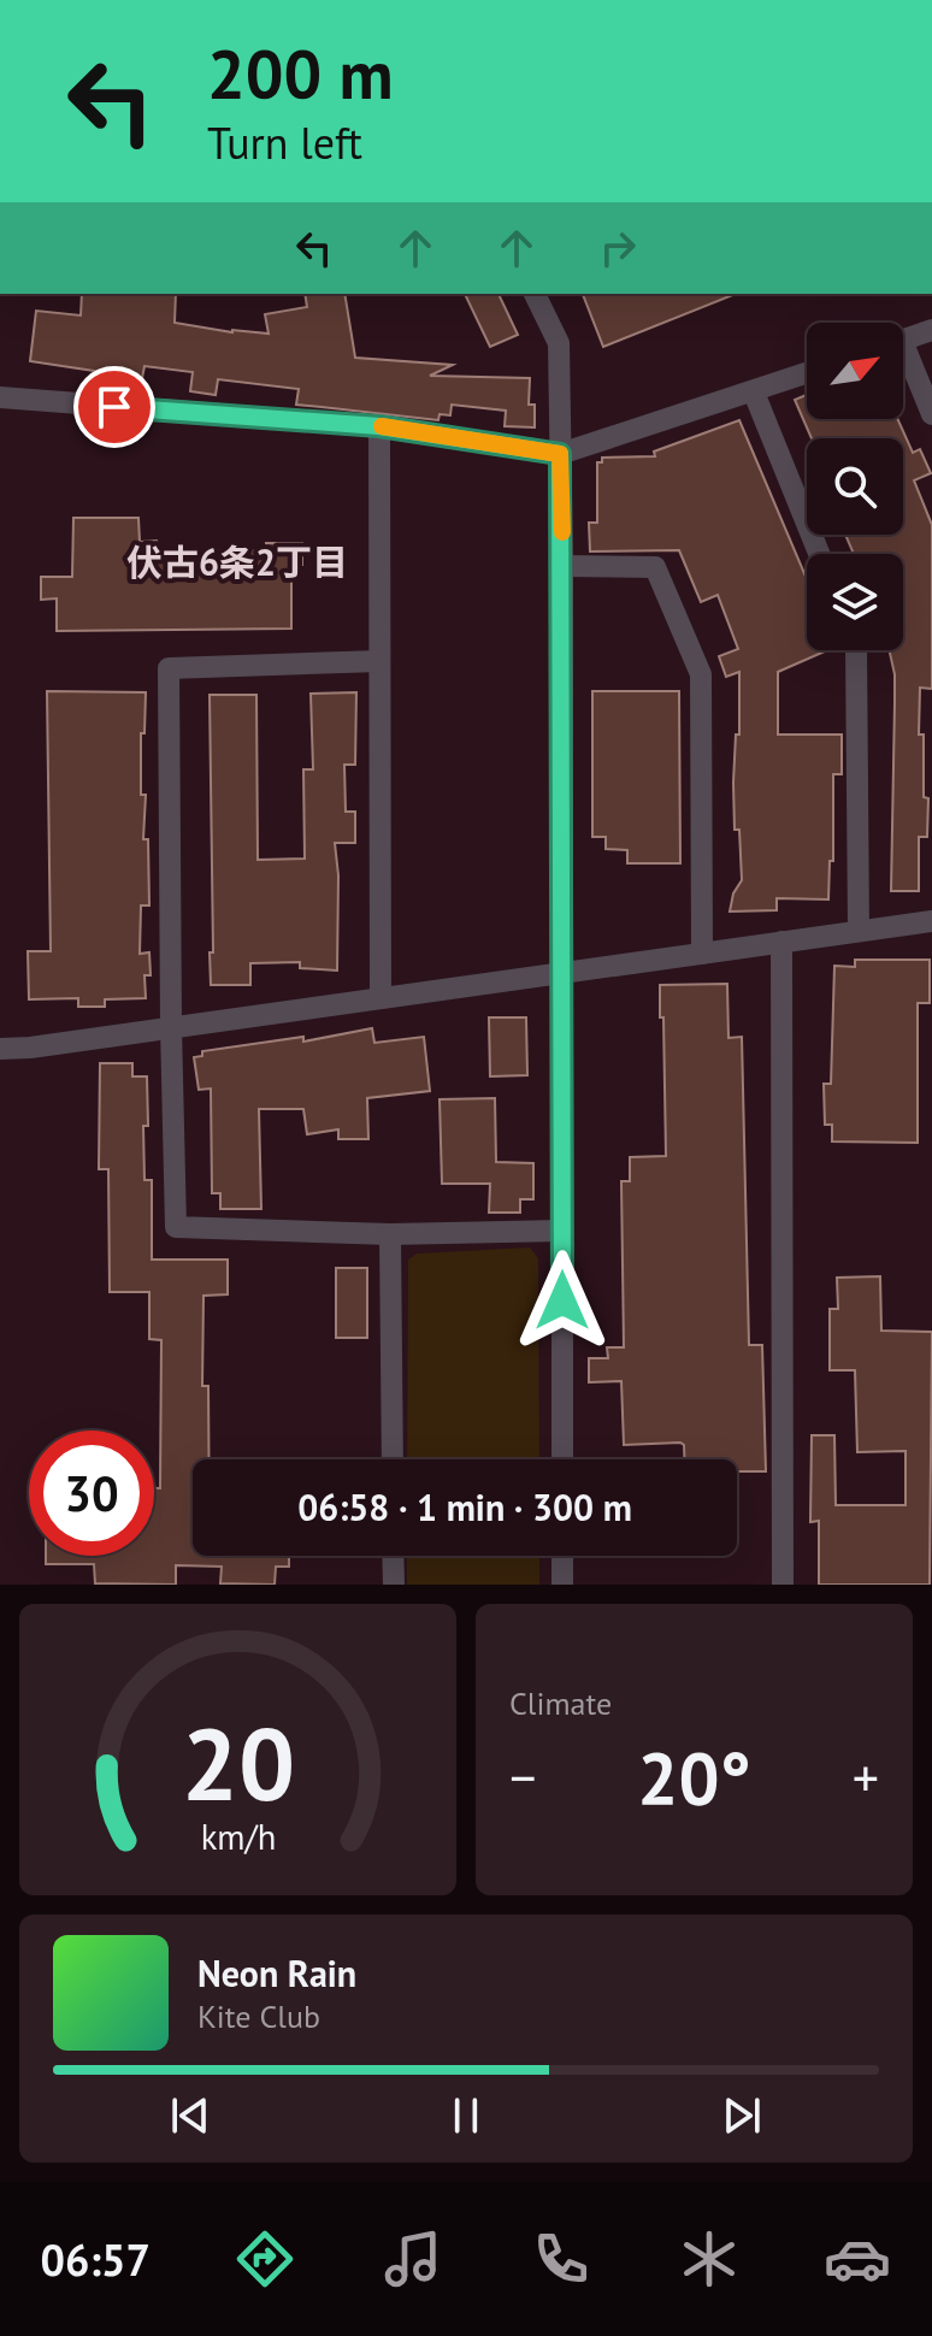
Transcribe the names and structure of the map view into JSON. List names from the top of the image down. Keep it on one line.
{"districts":["伏古6条2丁目"],"north":"top right","page":{"turn":["200 m","Turn left"],"limit":"30","trip":"06:58 · 1 min · 300 m","tile":"Climate","heat":["−","20°","+"],"song":["Neon Rain","Kite Club"],"tabs":"06:57","gauge":["20","km/h"]}}
